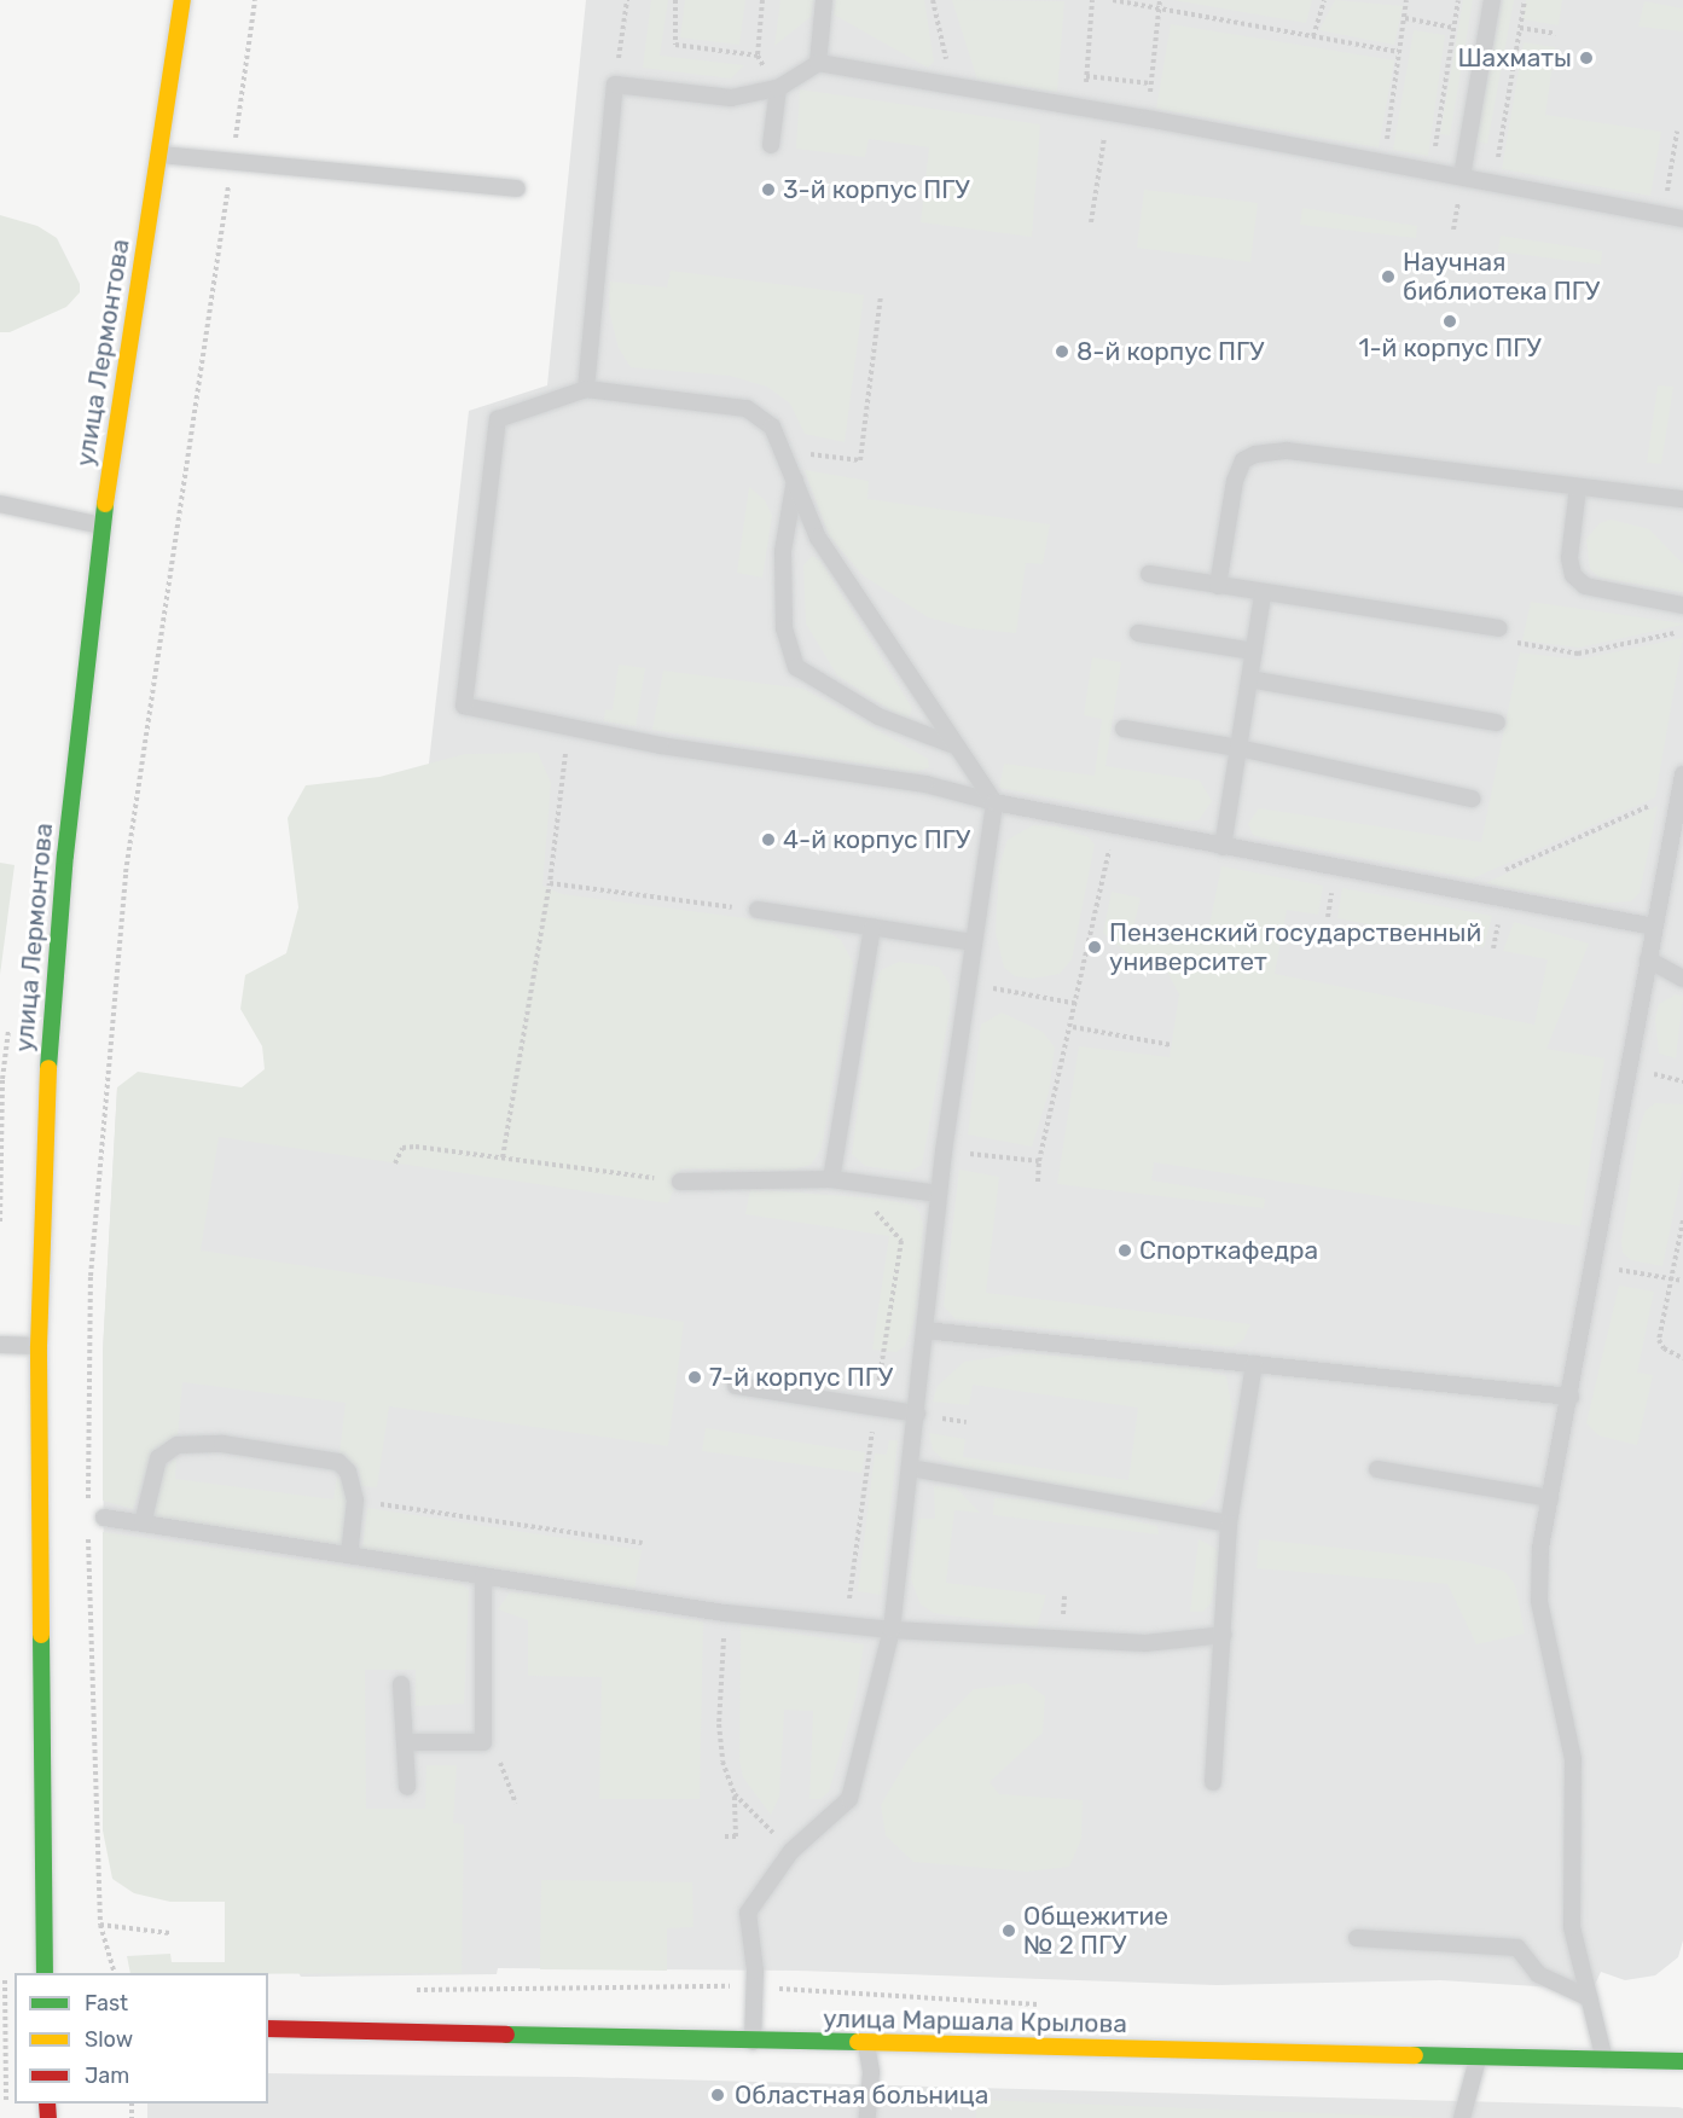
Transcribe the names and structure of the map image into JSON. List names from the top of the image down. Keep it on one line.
{"streets":{"main road":["улица Лермонтова","улица Маршала Крылова"]},"places":["Шахматы","3-й корпус ПГУ","Научная библиотека ПГУ","1-й корпус ПГУ","8-й корпус ПГУ","4-й корпус ПГУ","Пензенский государственный университет","Спорткафедра","7-й корпус ПГУ","Общежитие № 2 ПГУ","Областная больница"],"legend":["Fast","Slow","Jam"]}
